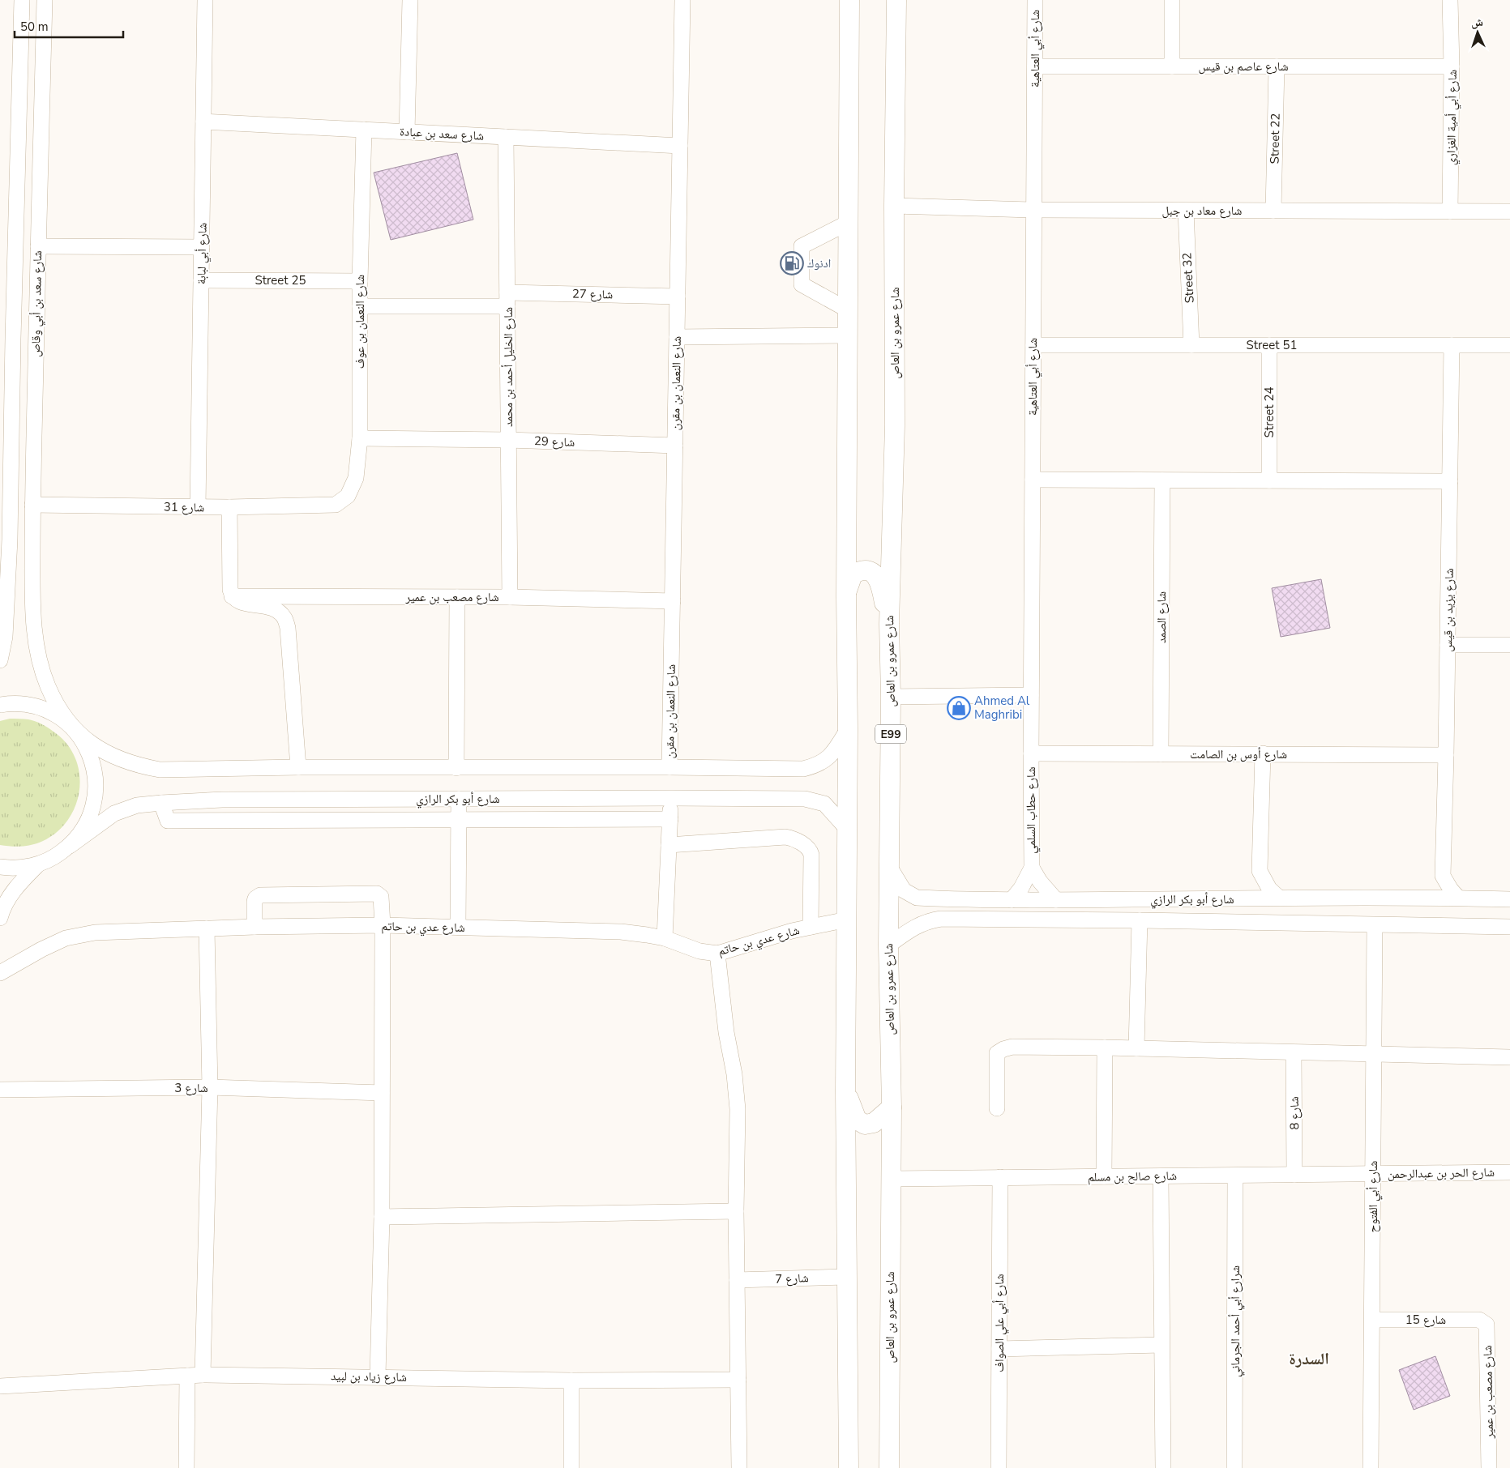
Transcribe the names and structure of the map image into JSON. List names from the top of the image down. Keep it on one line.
{"streets":{"main road":["شارع عمرو بن العاص","E99"],"street":["شارع أبي العتاهية","شارع عاصم بن قيس","شارع أبي أمية الغزاري","شارع سعد بن عبادة","Street 22","شارع معاد بن جبل","شارع أبي لبابة","Street 32","Street 25","شارع 27","شارع سعد بن أبي وقاص","شارع النعمان بن عوف","Street 51","شارع الخليل أحمد بن محمد","شارع النعمان بن مقرن","Street 24","شارع 29","شارع 31","شارع مصعب بن عمير","شارع يزيد بن قيس","شارع الصمد","شارع أوس بن الصامت","شارع أبو بكر الرازي","شارع حطاب السلمي","شارع عدي بن حاتم","شارع 3","شارع 8","شارع الحر بن عبدالرحمن","شارع صالح بن مسلم","شارع أبي الفتوح","شارع 7","شارع 15","شرارع أبي أحمد الجرماني","شارع أبي علي الصواف","شارع زياد بن لبيد"]},"crossings":[["شارع أبي العتاهية","شارع عاصم بن قيس"],["شارع أبي العتاهية","شارع معاد بن جبل"],["شارع أبي العتاهية","Street 51"],["شارع أبي العتاهية","شارع أوس بن الصامت"],["شارع أبي العتاهية","شارع حطاب السلمي"],["شارع عاصم بن قيس","شارع أبي أمية الغزاري"],["شارع عاصم بن قيس","Street 22"],["شارع أبي أمية الغزاري","شارع معاد بن جبل"],["شارع سعد بن عبادة","شارع أبي لبابة"],["شارع سعد بن عبادة","شارع النعمان بن عوف"],["شارع سعد بن عبادة","شارع الخليل أحمد بن محمد"],["شارع سعد بن عبادة","شارع النعمان بن مقرن"],["Street 22","شارع معاد بن جبل"],["شارع معاد بن جبل","Street 32"],["شارع معاد بن جبل","شارع عمرو بن العاص"],["شارع أبي لبابة","Street 25"],["شارع أبي لبابة","شارع 31"],["Street 32","Street 51"],["Street 25","شارع النعمان بن عوف"],["شارع 27","شارع النعمان بن عوف"],["شارع 27","شارع الخليل أحمد بن محمد"],["شارع 27","شارع النعمان بن مقرن"],["شارع سعد بن أبي وقاص","شارع 31"],["شارع النعمان بن عوف","شارع 29"],["شارع النعمان بن عوف","شارع 31"],["شارع عمرو بن العاص","شارع أبو بكر الرازي"],["شارع عمرو بن العاص","شارع صالح بن مسلم"],["Street 51","Street 24"],["Street 51","شارع يزيد بن قيس"],["شارع الخليل أحمد بن محمد","شارع 29"],["شارع الخليل أحمد بن محمد","شارع مصعب بن عمير"],["شارع النعمان بن مقرن","شارع 29"],["شارع النعمان بن مقرن","شارع مصعب بن عمير"],["شارع مصعب بن عمير","شارع 15"],["شارع يزيد بن قيس","شارع أوس بن الصامت"],["شارع الصمد","شارع أوس بن الصامت"],["شارع أوس بن الصامت","شارع حطاب السلمي"],["شارع أبو بكر الرازي","شارع أبي الفتوح"],["شارع 8","شارع صالح بن مسلم"],["شارع الحر بن عبدالرحمن","شارع صالح بن مسلم"],["شارع الحر بن عبدالرحمن","شارع أبي الفتوح"],["شارع صالح بن مسلم","شارع أبي الفتوح"],["شارع صالح بن مسلم","شرارع أبي أحمد الجرماني"],["شارع صالح بن مسلم","شارع أبي علي الصواف"],["شارع أبي الفتوح","شارع 15"]],"districts":["السدرة"],"places":{"fuel station":["ادنوك"],"shop":["Ahmed Al Maghribi"]},"scale_bar":"50 m","north":"top"}
